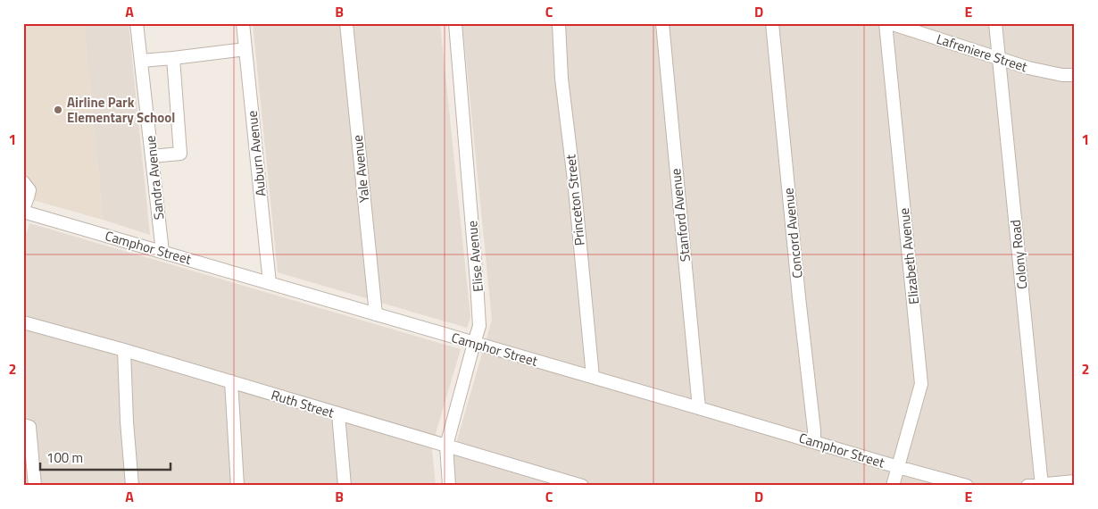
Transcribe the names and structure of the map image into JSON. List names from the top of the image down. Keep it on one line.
{"streets":{"street":["Lafreniere Street","Auburn Avenue","Yale Avenue","Sandra Avenue","Princeton Street","Stanford Avenue","Concord Avenue","Camphor Street","Colony Road","Elise Avenue","Elizabeth Avenue","Ruth Street"]},"crossings":[["Lafreniere Street","Colony Road"],["Auburn Avenue","Camphor Street"],["Yale Avenue","Camphor Street"],["Sandra Avenue","Camphor Street"],["Princeton Street","Camphor Street"],["Stanford Avenue","Camphor Street"],["Concord Avenue","Camphor Street"],["Camphor Street","Elise Avenue"],["Camphor Street","Elizabeth Avenue"],["Elise Avenue","Ruth Street"]],"places":["Airline Park Elementary School"],"scale_bar":"100 m","grid":{"columns":["A","B","C","D","E"],"rows":["1","2"]}}
